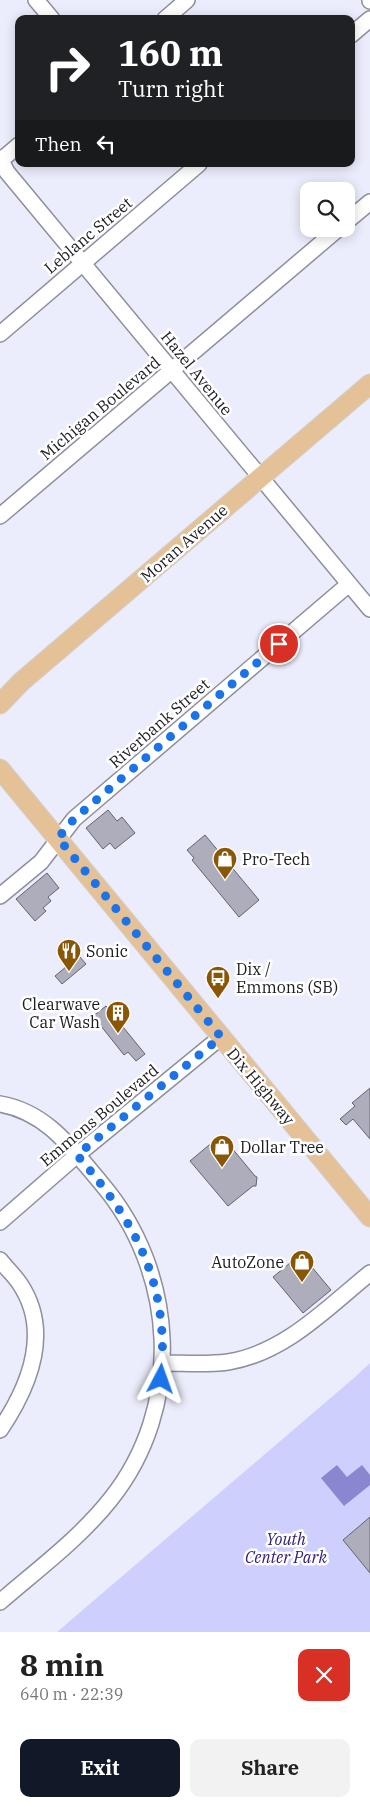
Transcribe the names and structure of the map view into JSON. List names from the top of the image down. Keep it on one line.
{"streets":{"main road":["Moran Avenue","Dix Highway"],"street":["Leblanc Street","Hazel Avenue","Michigan Boulevard","Riverbank Street","Emmons Boulevard"]},"crossings":[["Leblanc Street","Hazel Avenue"],["Hazel Avenue","Michigan Boulevard"],["Hazel Avenue","Moran Avenue"],["Hazel Avenue","Riverbank Street"],["Riverbank Street","Dix Highway"],["Dix Highway","Emmons Boulevard"]],"parks":["Youth Center Park"],"places":{"shop":["Pro-Tech","Dollar Tree","AutoZone"],"restaurant":["Sonic"],"bus stop":["Dix / Emmons (SB)"],"building":["Clearwave Car Wash"]},"page":{"turn":["160 m","Turn right"],"then":"Then","heading":["8 min","640 m · 22:39"],"buttons":["Exit","Share"]}}
